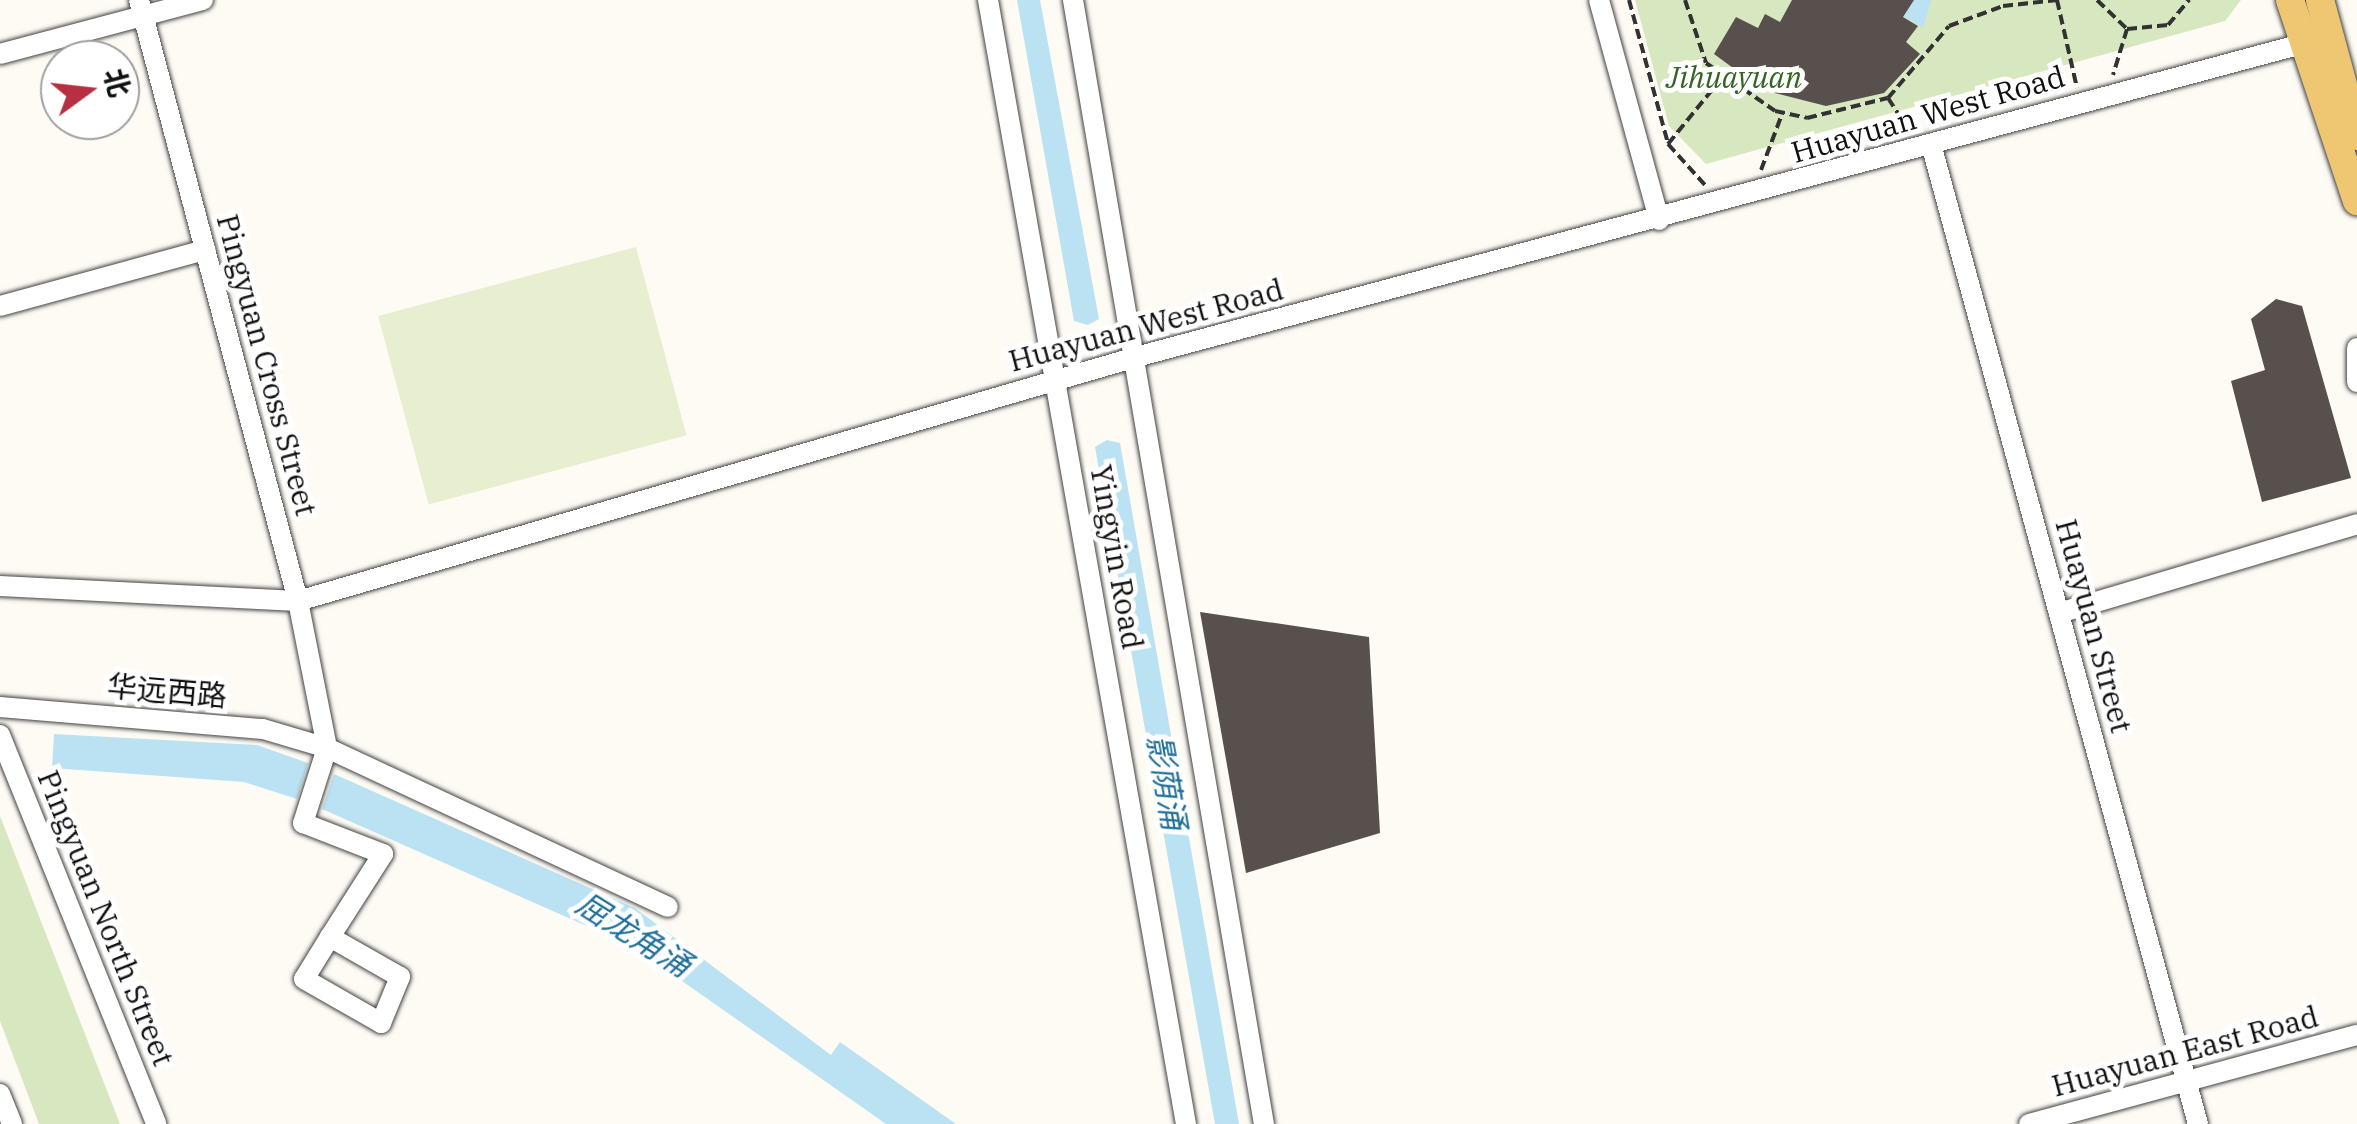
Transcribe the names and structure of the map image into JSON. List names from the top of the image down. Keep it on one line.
{"streets":{"street":["Huayuan West Road","Pingyuan Cross Street","Yingyin Road","Huayuan Street","华远西路","Pingyuan North Street","Huayuan East Road"]},"crossings":[["Huayuan West Road","Pingyuan Cross Street"],["Huayuan West Road","Yingyin Road"],["Huayuan West Road","Huayuan Street"],["Pingyuan Cross Street","华远西路"],["Huayuan Street","Huayuan East Road"]],"water":["影荫涌","屈龙角涌"],"parks":["Jihuayuan"],"north":"right"}
